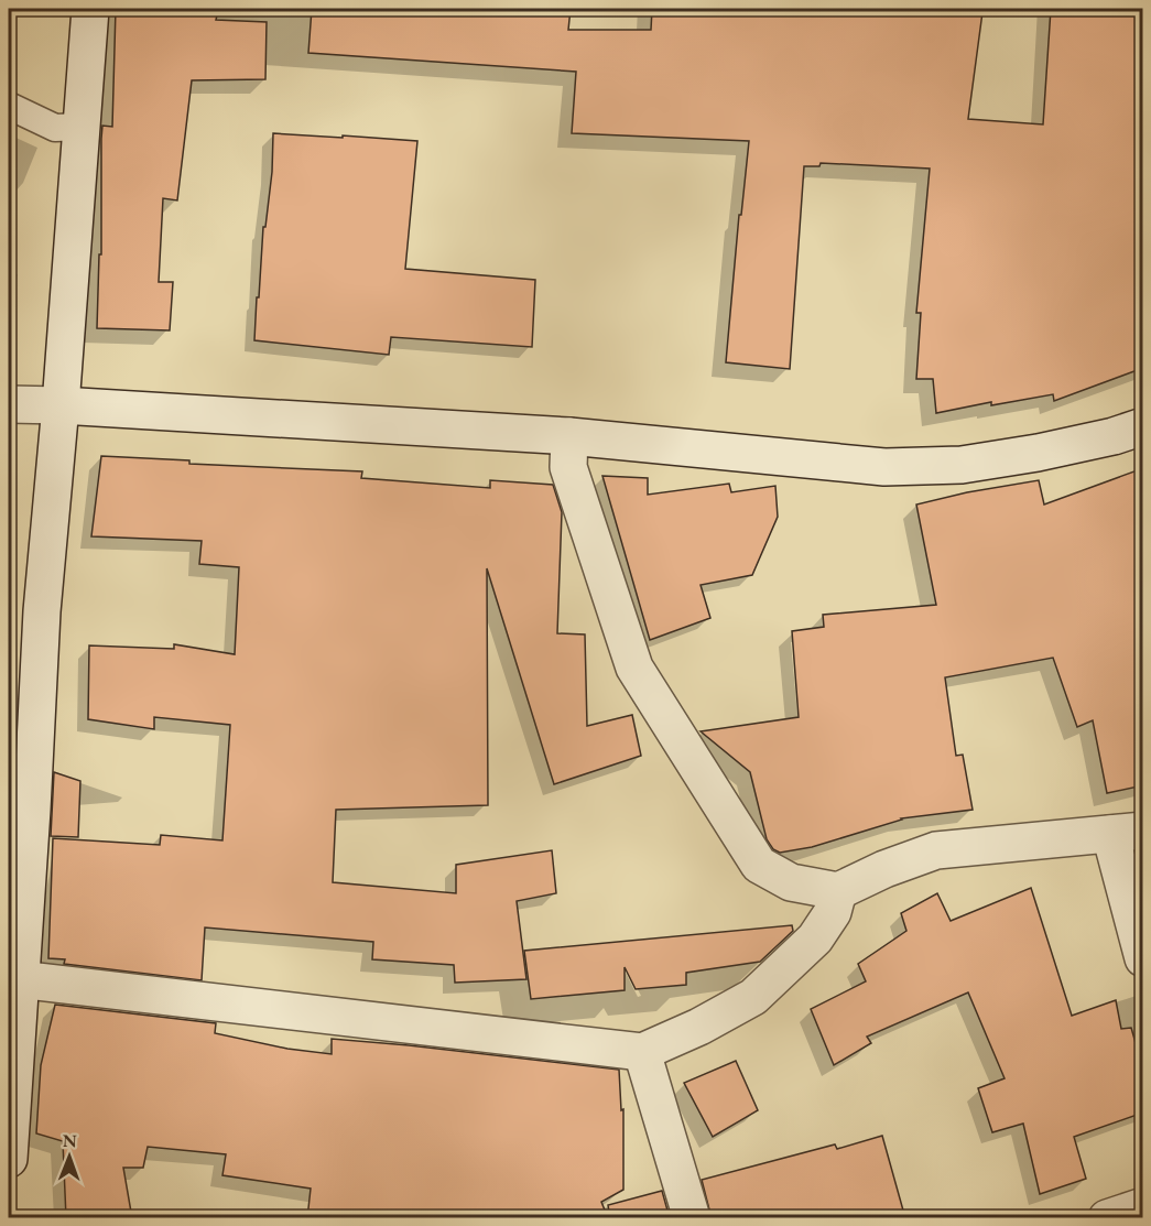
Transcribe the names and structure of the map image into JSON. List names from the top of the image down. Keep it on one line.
{"north":"top"}
